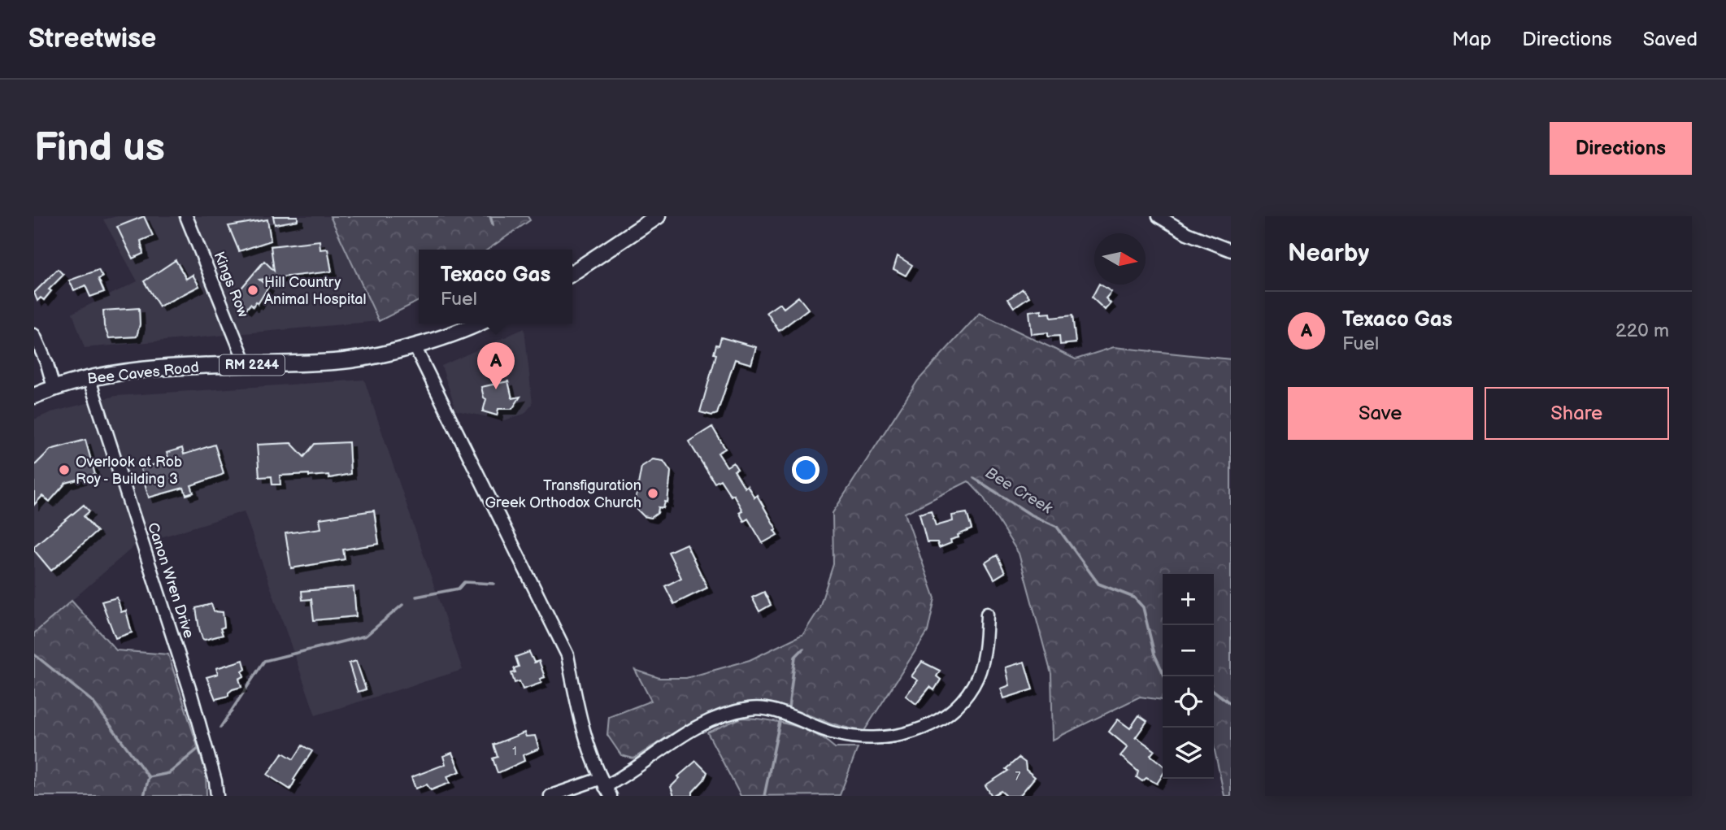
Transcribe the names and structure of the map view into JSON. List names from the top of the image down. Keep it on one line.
{"streets":{"main road":["RM 2244","Bee Caves Road"],"street":["Kings Row","Canon Wren Drive"]},"crossings":[["Kings Row","Bee Caves Road"],["Bee Caves Road","Canon Wren Drive"]],"water":["Bee Creek"],"places":["Hill Country Animal Hospital","Overlook at Rob Roy - Building 3","Transfiguration Greek Orthodox Church"],"house_numbers":["1","7"],"north":"right","page":{"header":"Streetwise","nav":["Map","Directions","Saved"],"buttons":["Directions",["Save","Share"]],"title":"Find us","heading":"Nearby","popup":["Texaco Gas","Fuel"],"list":[{"mark":"A","name":"Texaco Gas","note":"Fuel","value":"220 m"}],"pins":"A","map_buttons":["+","−"]}}
